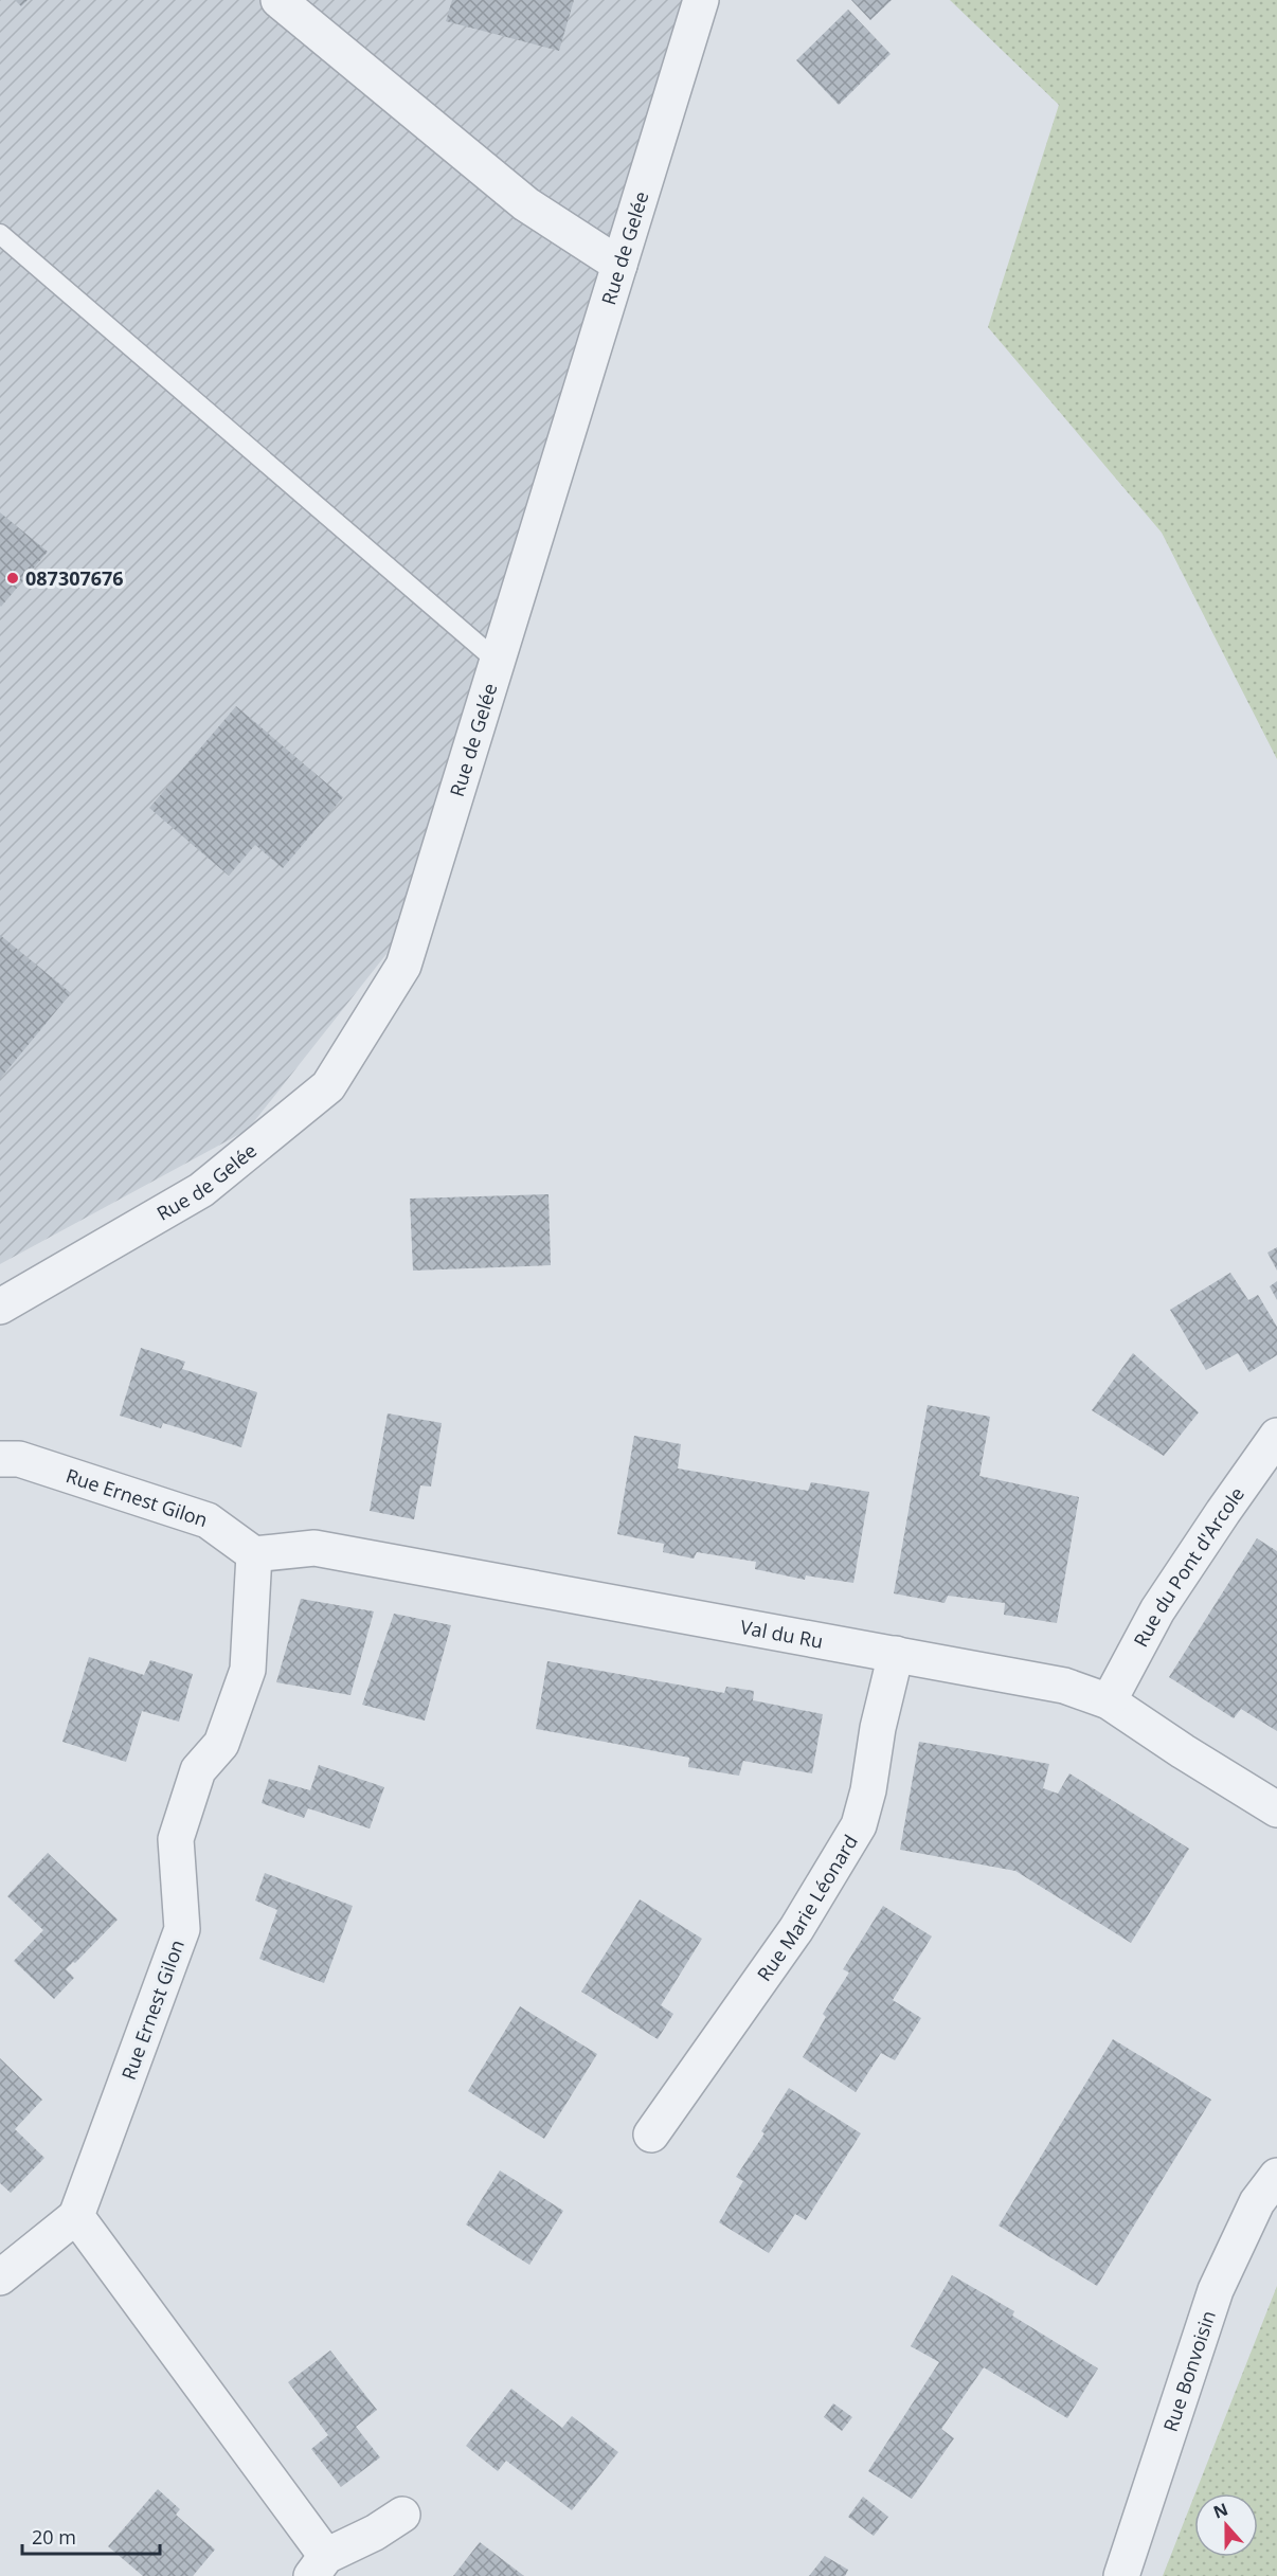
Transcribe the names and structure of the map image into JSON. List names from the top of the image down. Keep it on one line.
{"streets":{"street":["Rue de Gelée","Rue Ernest Gilon","Rue du Pont d'Arcole","Val du Ru","Rue Marie Léonard","Rue Bonvoisin"]},"crossings":[["Rue Ernest Gilon","Val du Ru"],["Rue du Pont d'Arcole","Val du Ru"],["Val du Ru","Rue Marie Léonard"]],"places":["087307676"],"scale_bar":"20 m","north":"top"}
